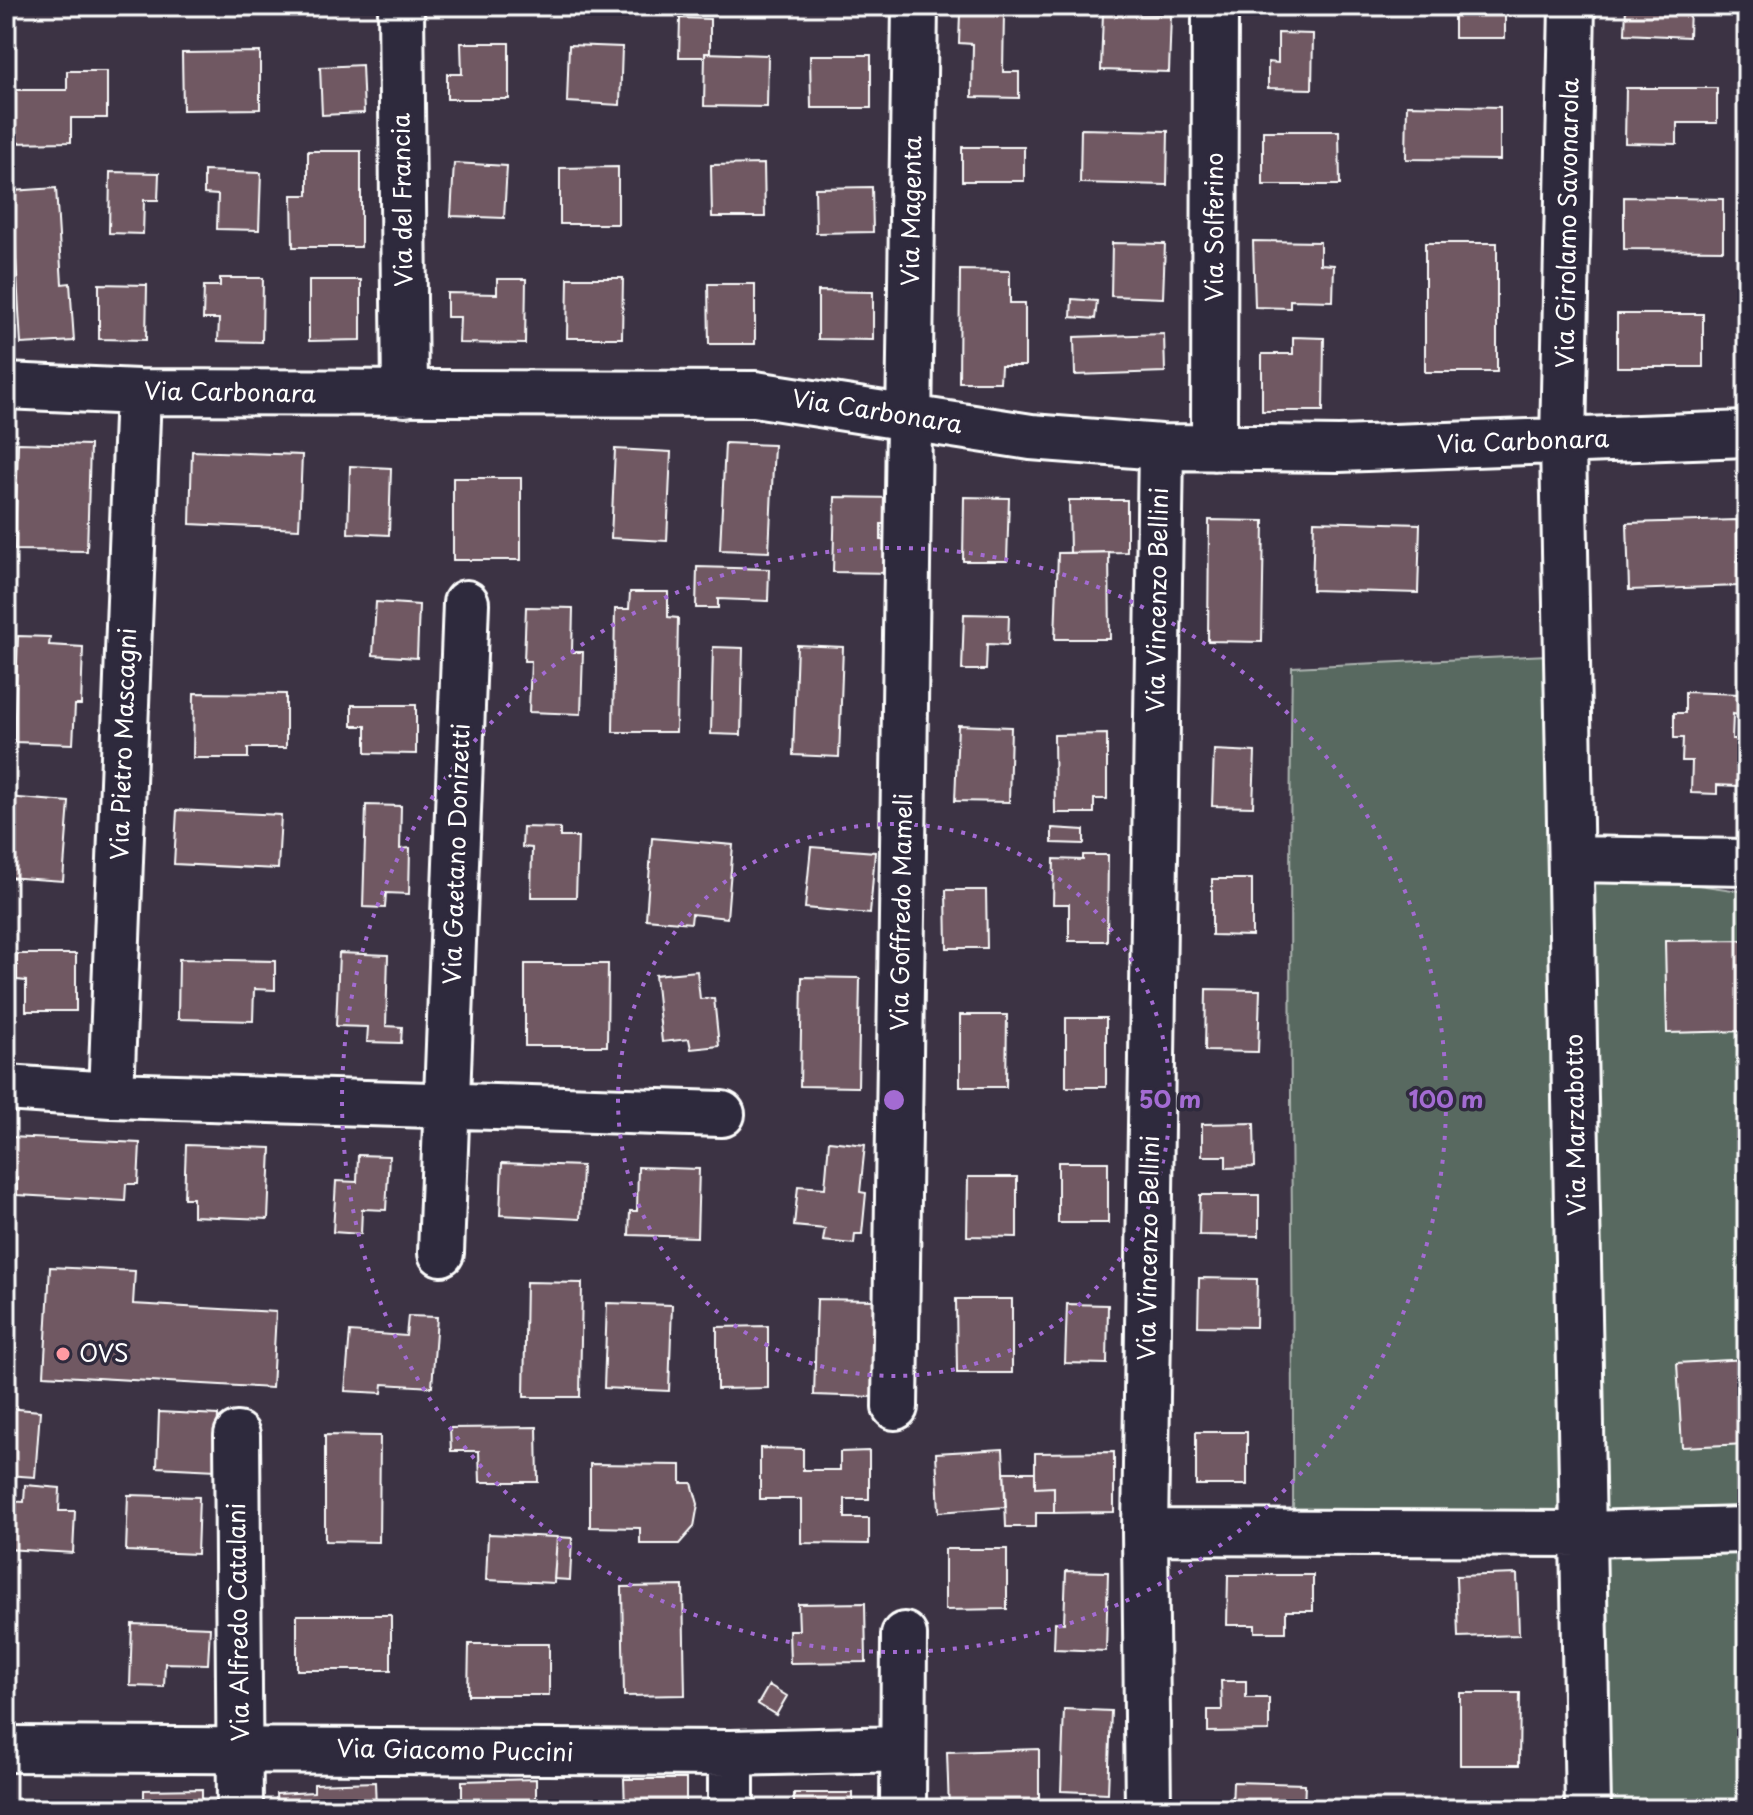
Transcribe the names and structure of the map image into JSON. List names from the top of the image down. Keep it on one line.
{"streets":{"street":["Via del Francia","Via Magenta","Via Girolamo Savonarola","Via Solferino","Via Carbonara","Via Vincenzo Bellini","Via Pietro Mascagni","Via Gaetano Donizetti","Via Goffredo Mameli","Via Marzabotto","Via Alfredo Catalani","Via Giacomo Puccini"]},"crossings":[["Via del Francia","Via Carbonara"],["Via Magenta","Via Carbonara"],["Via Magenta","Via Goffredo Mameli"],["Via Girolamo Savonarola","Via Carbonara"],["Via Girolamo Savonarola","Via Marzabotto"],["Via Solferino","Via Carbonara"],["Via Carbonara","Via Vincenzo Bellini"],["Via Carbonara","Via Pietro Mascagni"],["Via Carbonara","Via Goffredo Mameli"],["Via Carbonara","Via Marzabotto"],["Via Alfredo Catalani","Via Giacomo Puccini"]],"places":["OVS"],"rings":["50 m","100 m"]}
